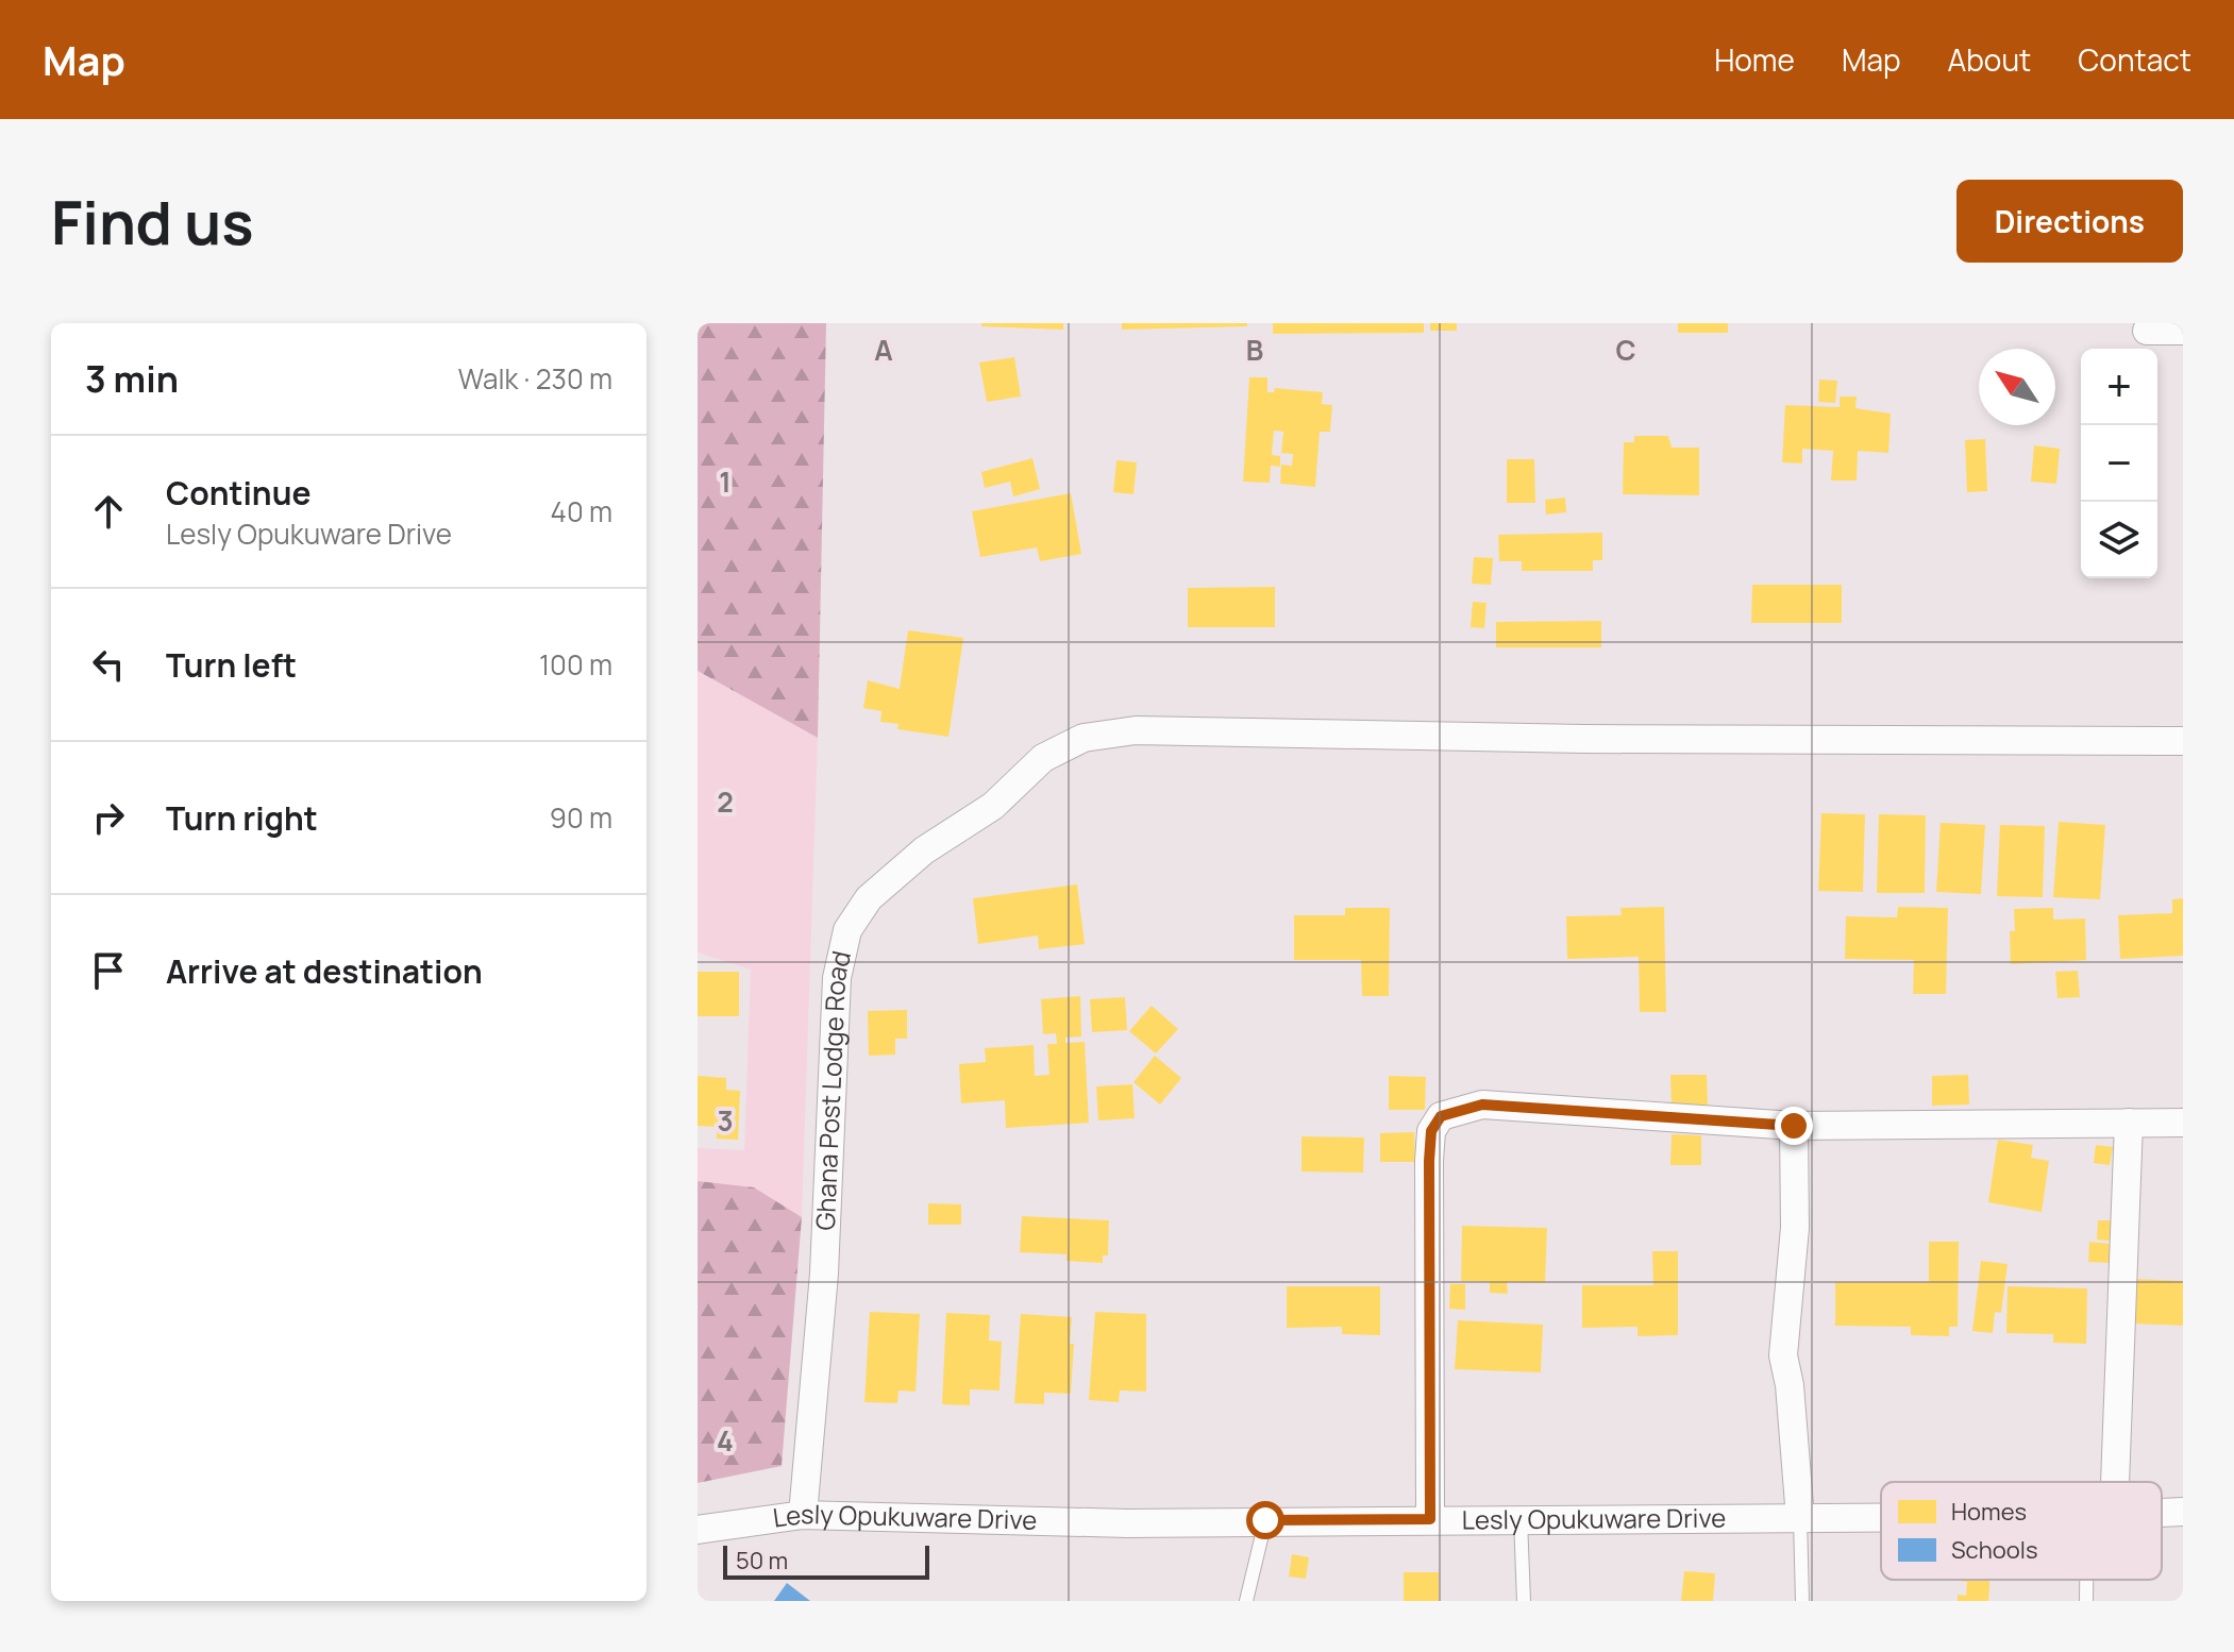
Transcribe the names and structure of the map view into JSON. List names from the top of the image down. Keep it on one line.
{"streets":{"street":["Ghana Post Lodge Road","Lesly Opukuware Drive"]},"crossings":[["Ghana Post Lodge Road","Lesly Opukuware Drive"]],"legend":["Homes","Schools"],"scale_bar":"50 m","north":"top left","page":{"header":"Map","nav":["Home","Map","About","Contact"],"buttons":"Directions","title":"Find us","heading":["3 min","Walk · 230 m"],"map_buttons":["+","−"],"list":[["Continue","Lesly Opukuware Drive","40 m"],["Turn left","100 m"],["Turn right","90 m"],"Arrive at destination"],"scale":"50 m"},"grid":{"columns":["A","B","C"],"rows":["1","2","3","4"]}}
